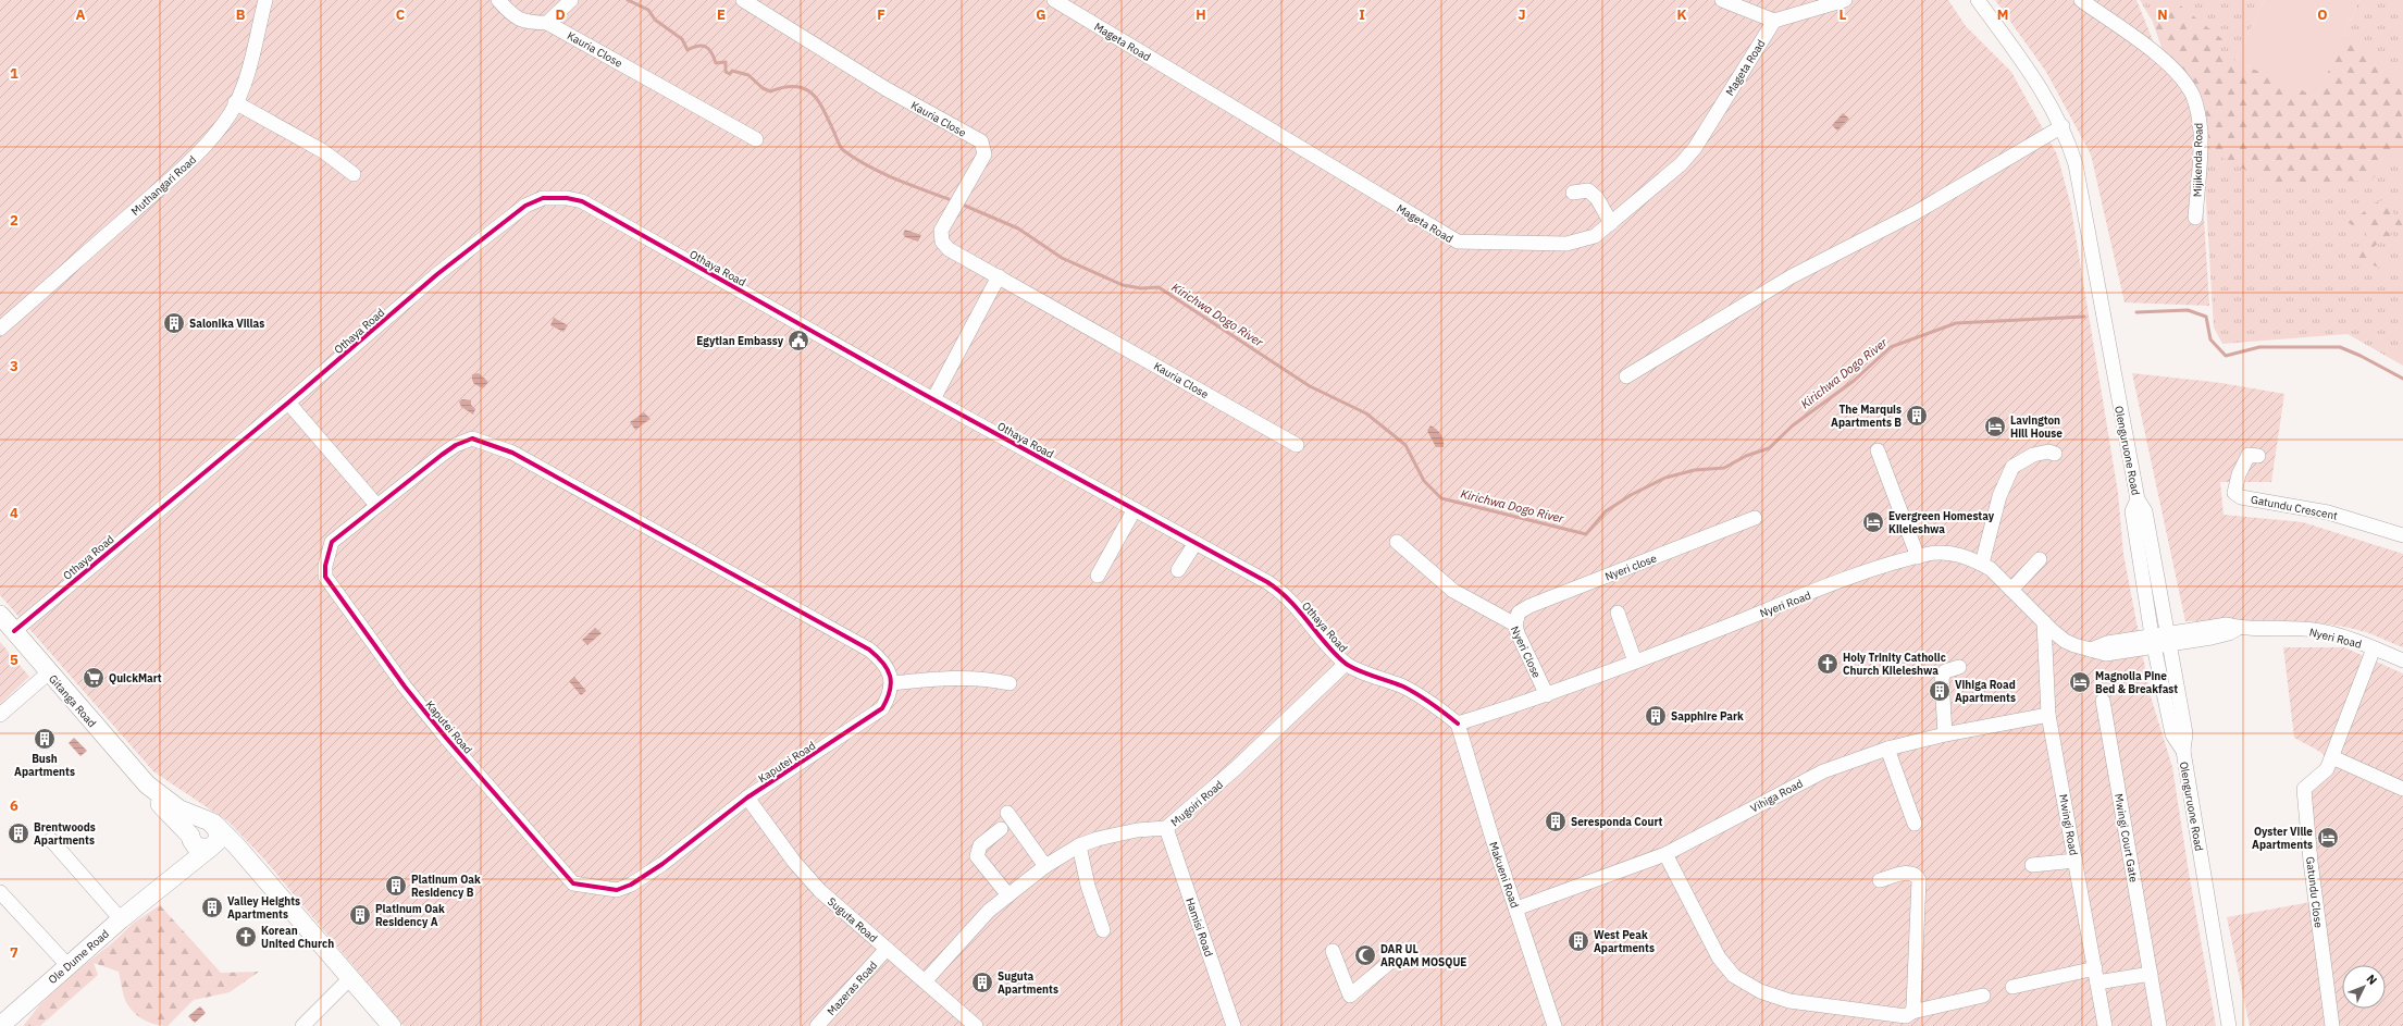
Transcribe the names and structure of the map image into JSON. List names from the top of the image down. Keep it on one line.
{"streets":{"main road":["Gitanga Road","Ole Dume Road"],"street":["Mageta Road","Kauria Close","Mijikenda Road","Muthangari Road","Othaya Road","Olenguruone Road","Gatundu Crescent","Nyeri close","Nyeri Road","Nyeri Close","Kaputei Road","Vihiga Road","Mugoiri Road","Mwingi Road","Mwingi Court Gate","Makueni Road","Gatundu Close","Suguta Road","Hamisi Road","Mazeras Road"]},"crossings":[["Othaya Road","Nyeri Road"],["Othaya Road","Gitanga Road"],["Othaya Road","Mugoiri Road"],["Othaya Road","Makueni Road"],["Olenguruone Road","Nyeri Road"],["Nyeri close","Nyeri Close"],["Nyeri Road","Nyeri Close"],["Nyeri Road","Mwingi Road"],["Nyeri Road","Makueni Road"],["Nyeri Road","Gatundu Close"],["Kaputei Road","Suguta Road"],["Vihiga Road","Mwingi Road"],["Vihiga Road","Makueni Road"],["Mugoiri Road","Suguta Road"],["Mugoiri Road","Hamisi Road"],["Suguta Road","Mazeras Road"]],"water":["Kirichwa Dogo River"],"places":{"building":["Salonika Villas","The Marquis Apartments B","Vihiga Road Apartments","Sapphire Park","Bush Apartments","Seresponda Court","Brentwoods Apartments","Platinum Oak Residency B","Valley Heights Apartments","Platinum Oak Residency A","West Peak Apartments","Suguta Apartments"],"public building":["Egytian Embassy"],"hotel":["Lavington Hill House","Evergreen Homestay Kileleshwa","Magnolia Pine Bed & Breakfast","Oyster Ville Apartments"],"church":["Holy Trinity Catholic Church Kileleshwa","Korean United Church"],"supermarket":["QuickMart"],"mosque":["DAR UL ARQAM MOSQUE"]},"north":"top right","grid":{"columns":["A","B","C","D","E","F","G","H","I","J","K","L","M","N","O"],"rows":["1","2","3","4","5","6","7"]}}
